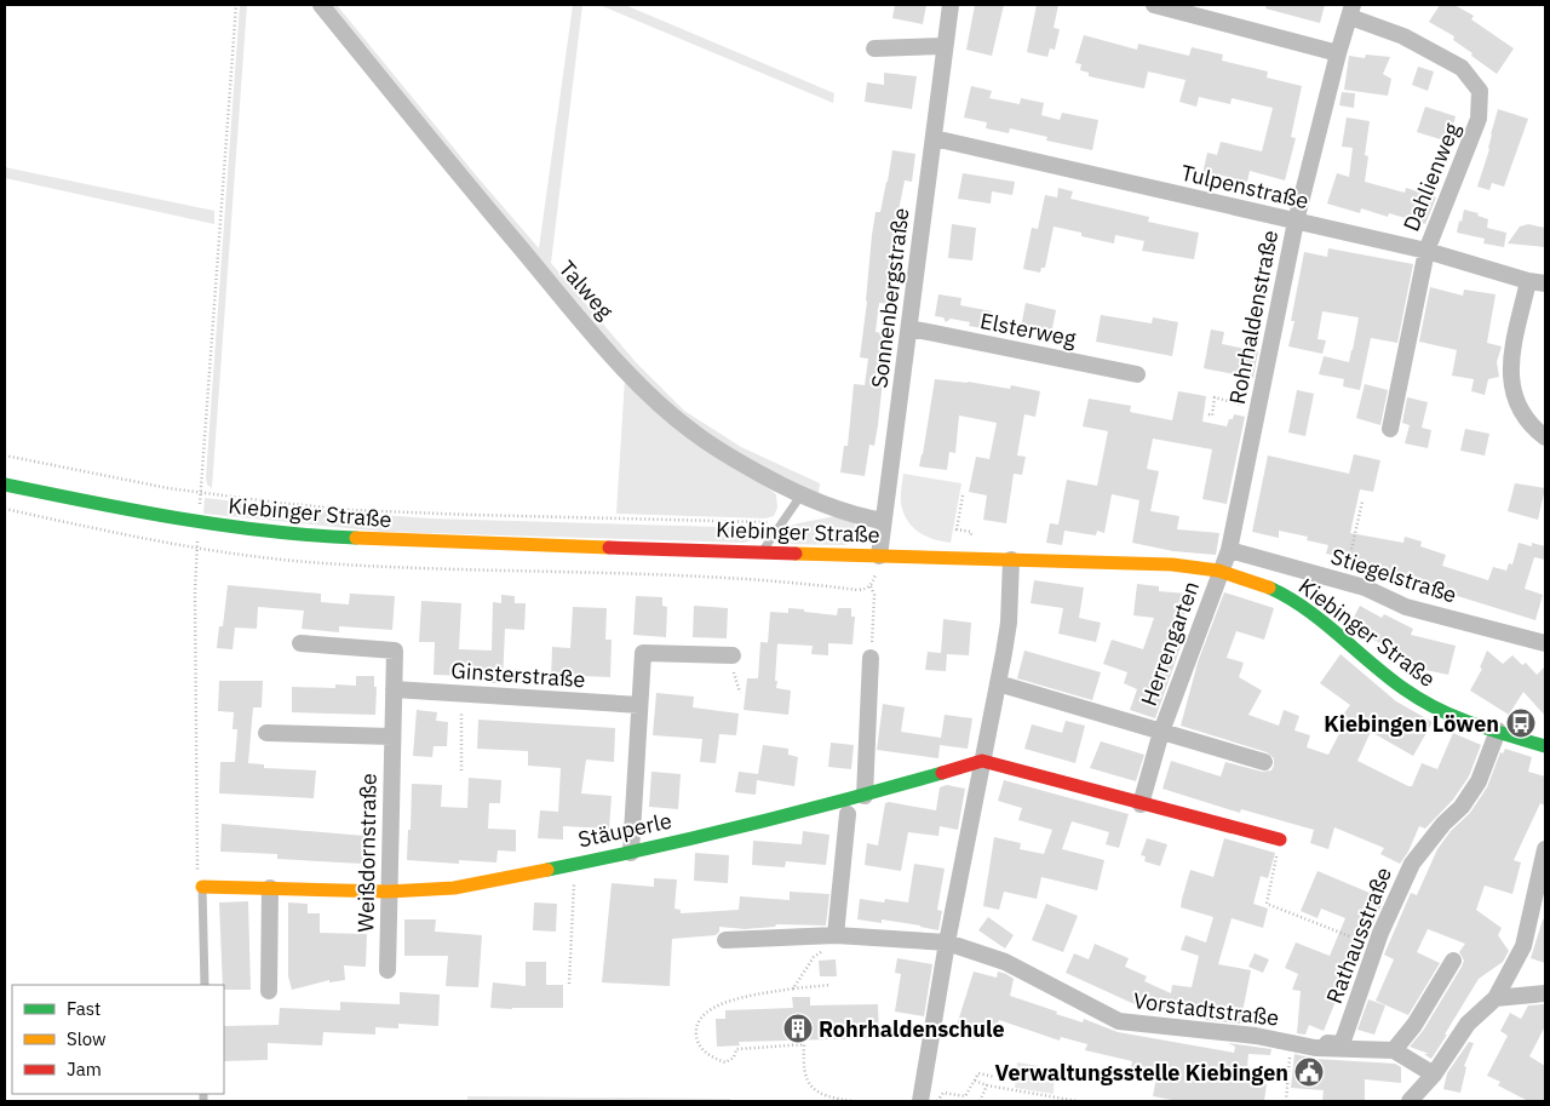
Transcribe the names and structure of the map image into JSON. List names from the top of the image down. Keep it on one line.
{"streets":{"street":["Dahlienweg","Tulpenstraße","Talweg","Sonnenbergstraße","Rohrhaldenstraße","Elsterweg","Kiebinger Straße","Stiegelstraße","Herrengarten","Ginsterstraße","Stäuperle","Weißdornstraße","Rathausstraße","Vorstadtstraße"]},"crossings":[["Dahlienweg","Tulpenstraße"],["Dahlienweg","Rohrhaldenstraße"],["Tulpenstraße","Sonnenbergstraße"],["Tulpenstraße","Rohrhaldenstraße"],["Talweg","Sonnenbergstraße"],["Sonnenbergstraße","Elsterweg"],["Sonnenbergstraße","Kiebinger Straße"],["Rohrhaldenstraße","Kiebinger Straße"],["Rohrhaldenstraße","Stiegelstraße"],["Rohrhaldenstraße","Herrengarten"],["Kiebinger Straße","Herrengarten"],["Kiebinger Straße","Rathausstraße"],["Ginsterstraße","Weißdornstraße"],["Stäuperle","Weißdornstraße"],["Rathausstraße","Vorstadtstraße"]],"places":{"bus stop":["Kiebingen Löwen"],"building":["Rohrhaldenschule"],"public building":["Verwaltungsstelle Kiebingen"]},"legend":["Fast","Slow","Jam"]}
